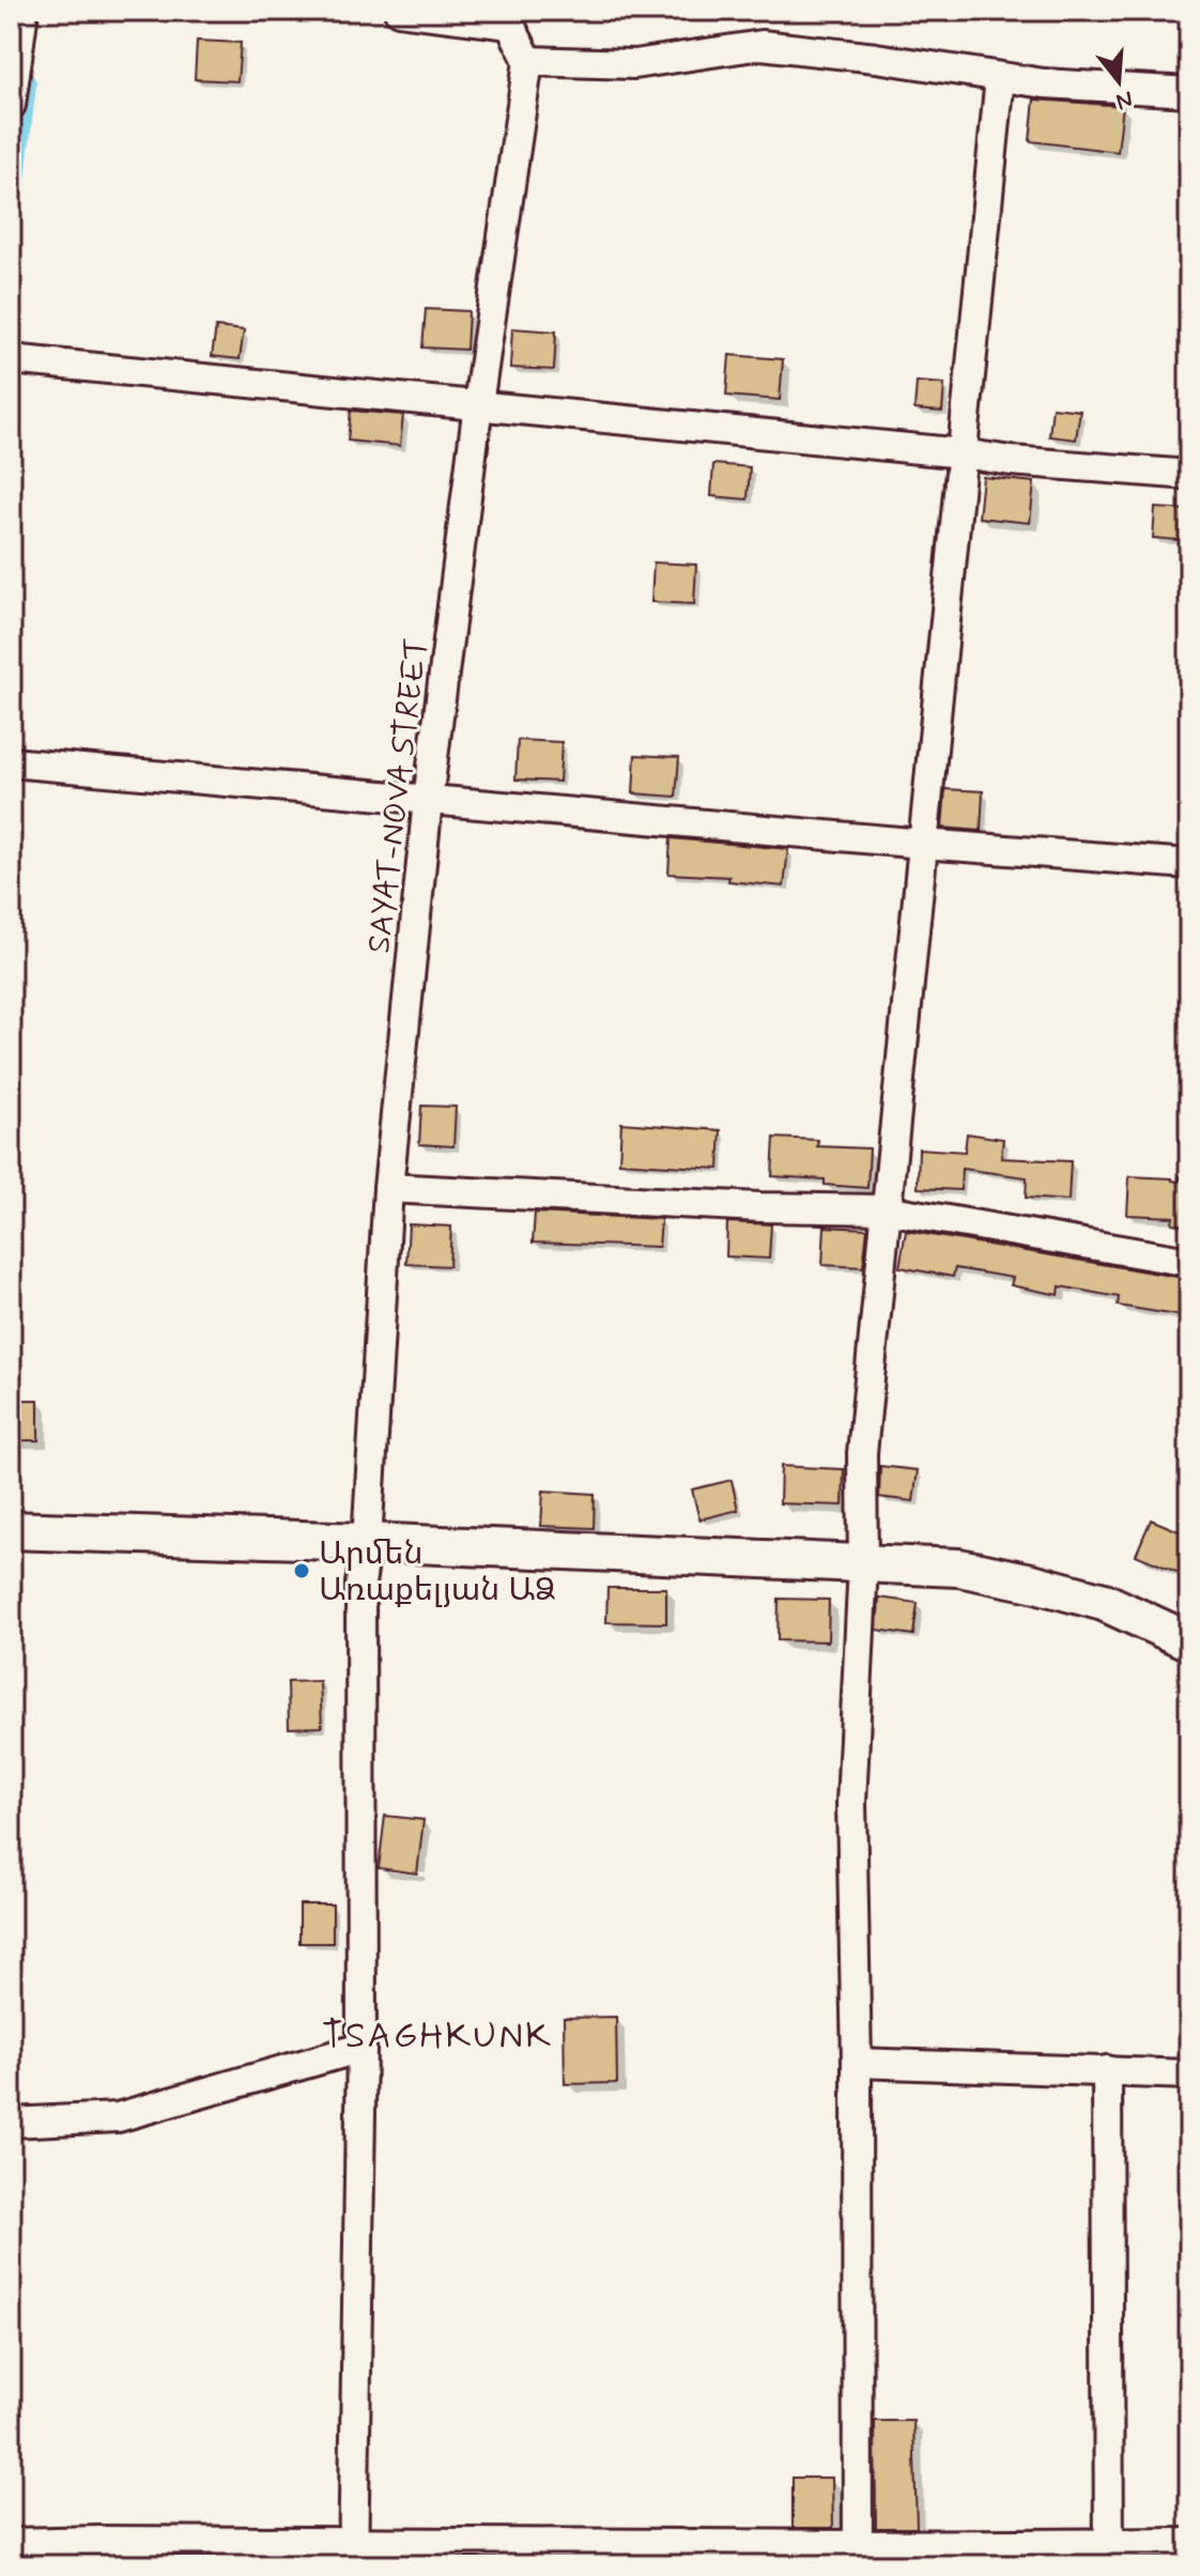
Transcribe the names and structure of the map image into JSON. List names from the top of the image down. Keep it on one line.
{"streets":{"street":["SAYAT-NOVA STREET"]},"districts":["TSAGHKUNK"],"places":["Արմեն Առաքելյան ԱՁ"],"north":"bottom"}
